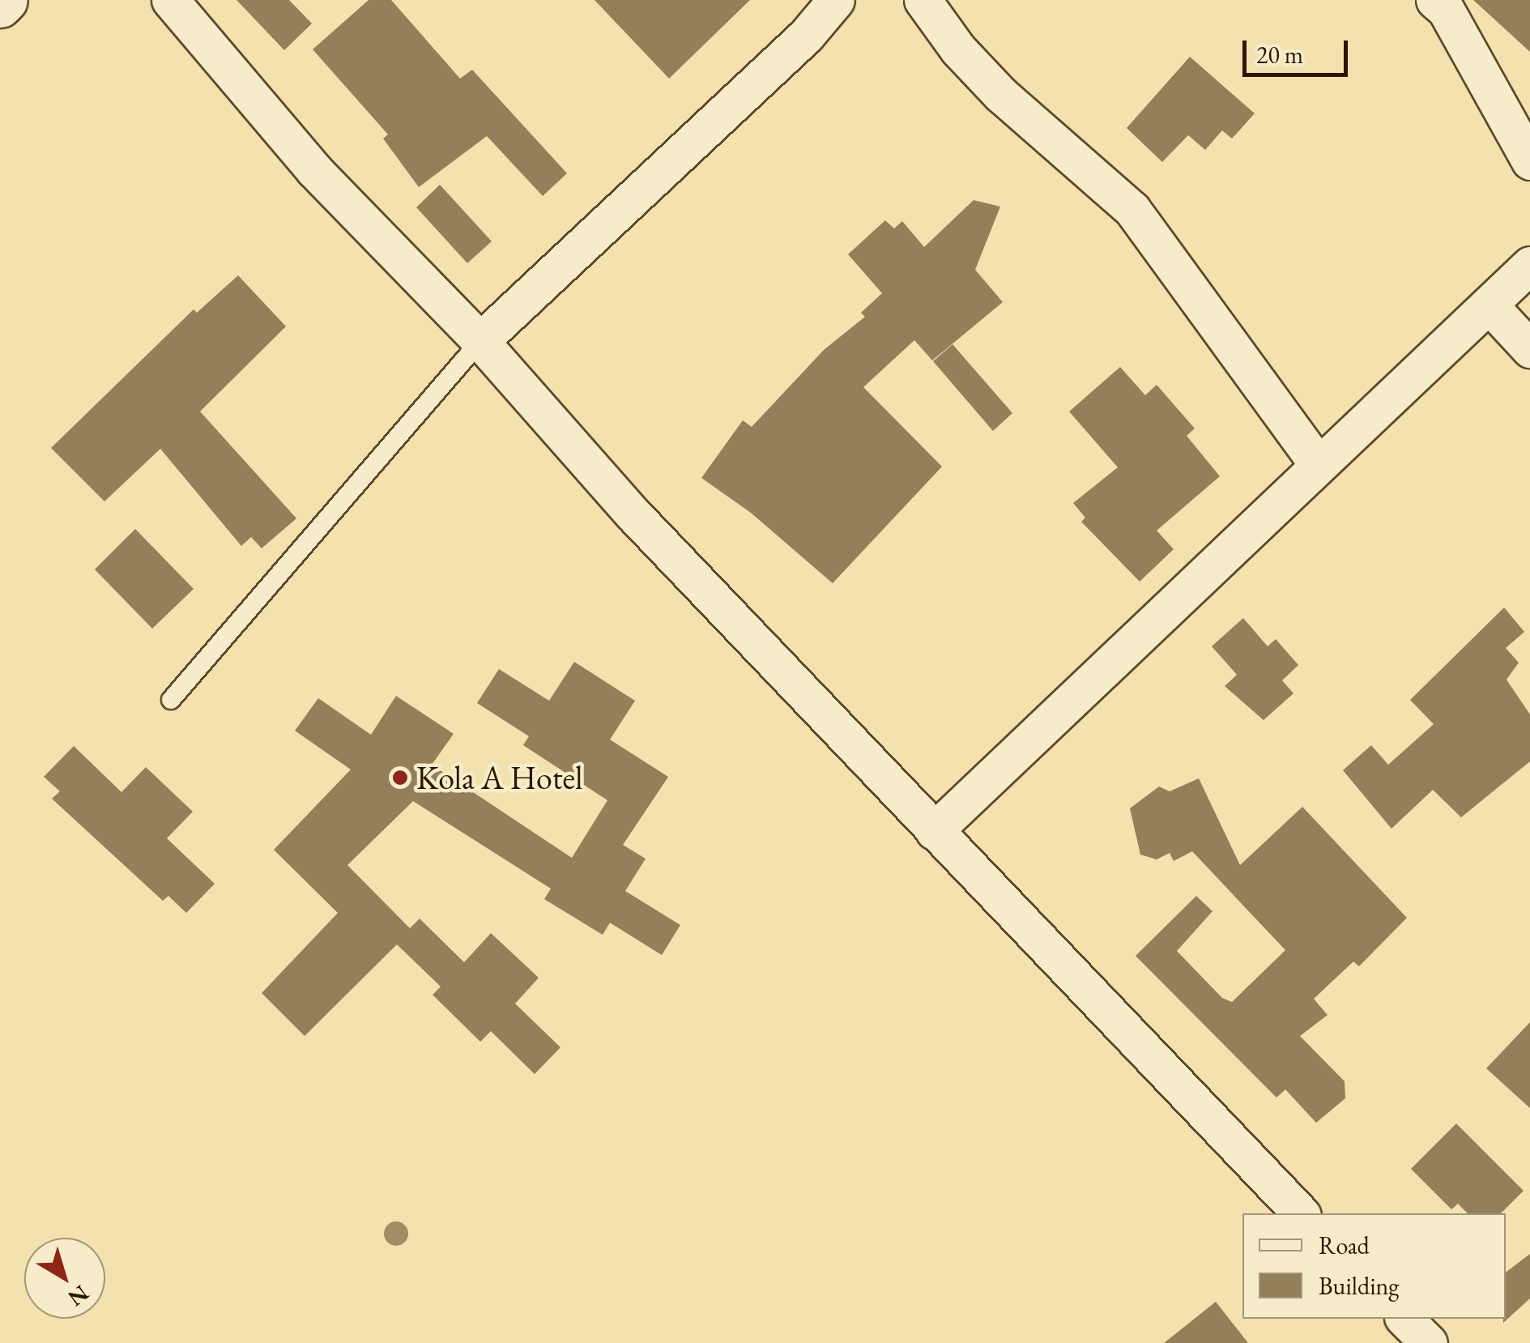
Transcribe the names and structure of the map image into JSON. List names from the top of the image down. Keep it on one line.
{"places":["Kola A Hotel"],"legend":["Road","Building"],"scale_bar":"20 m","north":"bottom right"}
